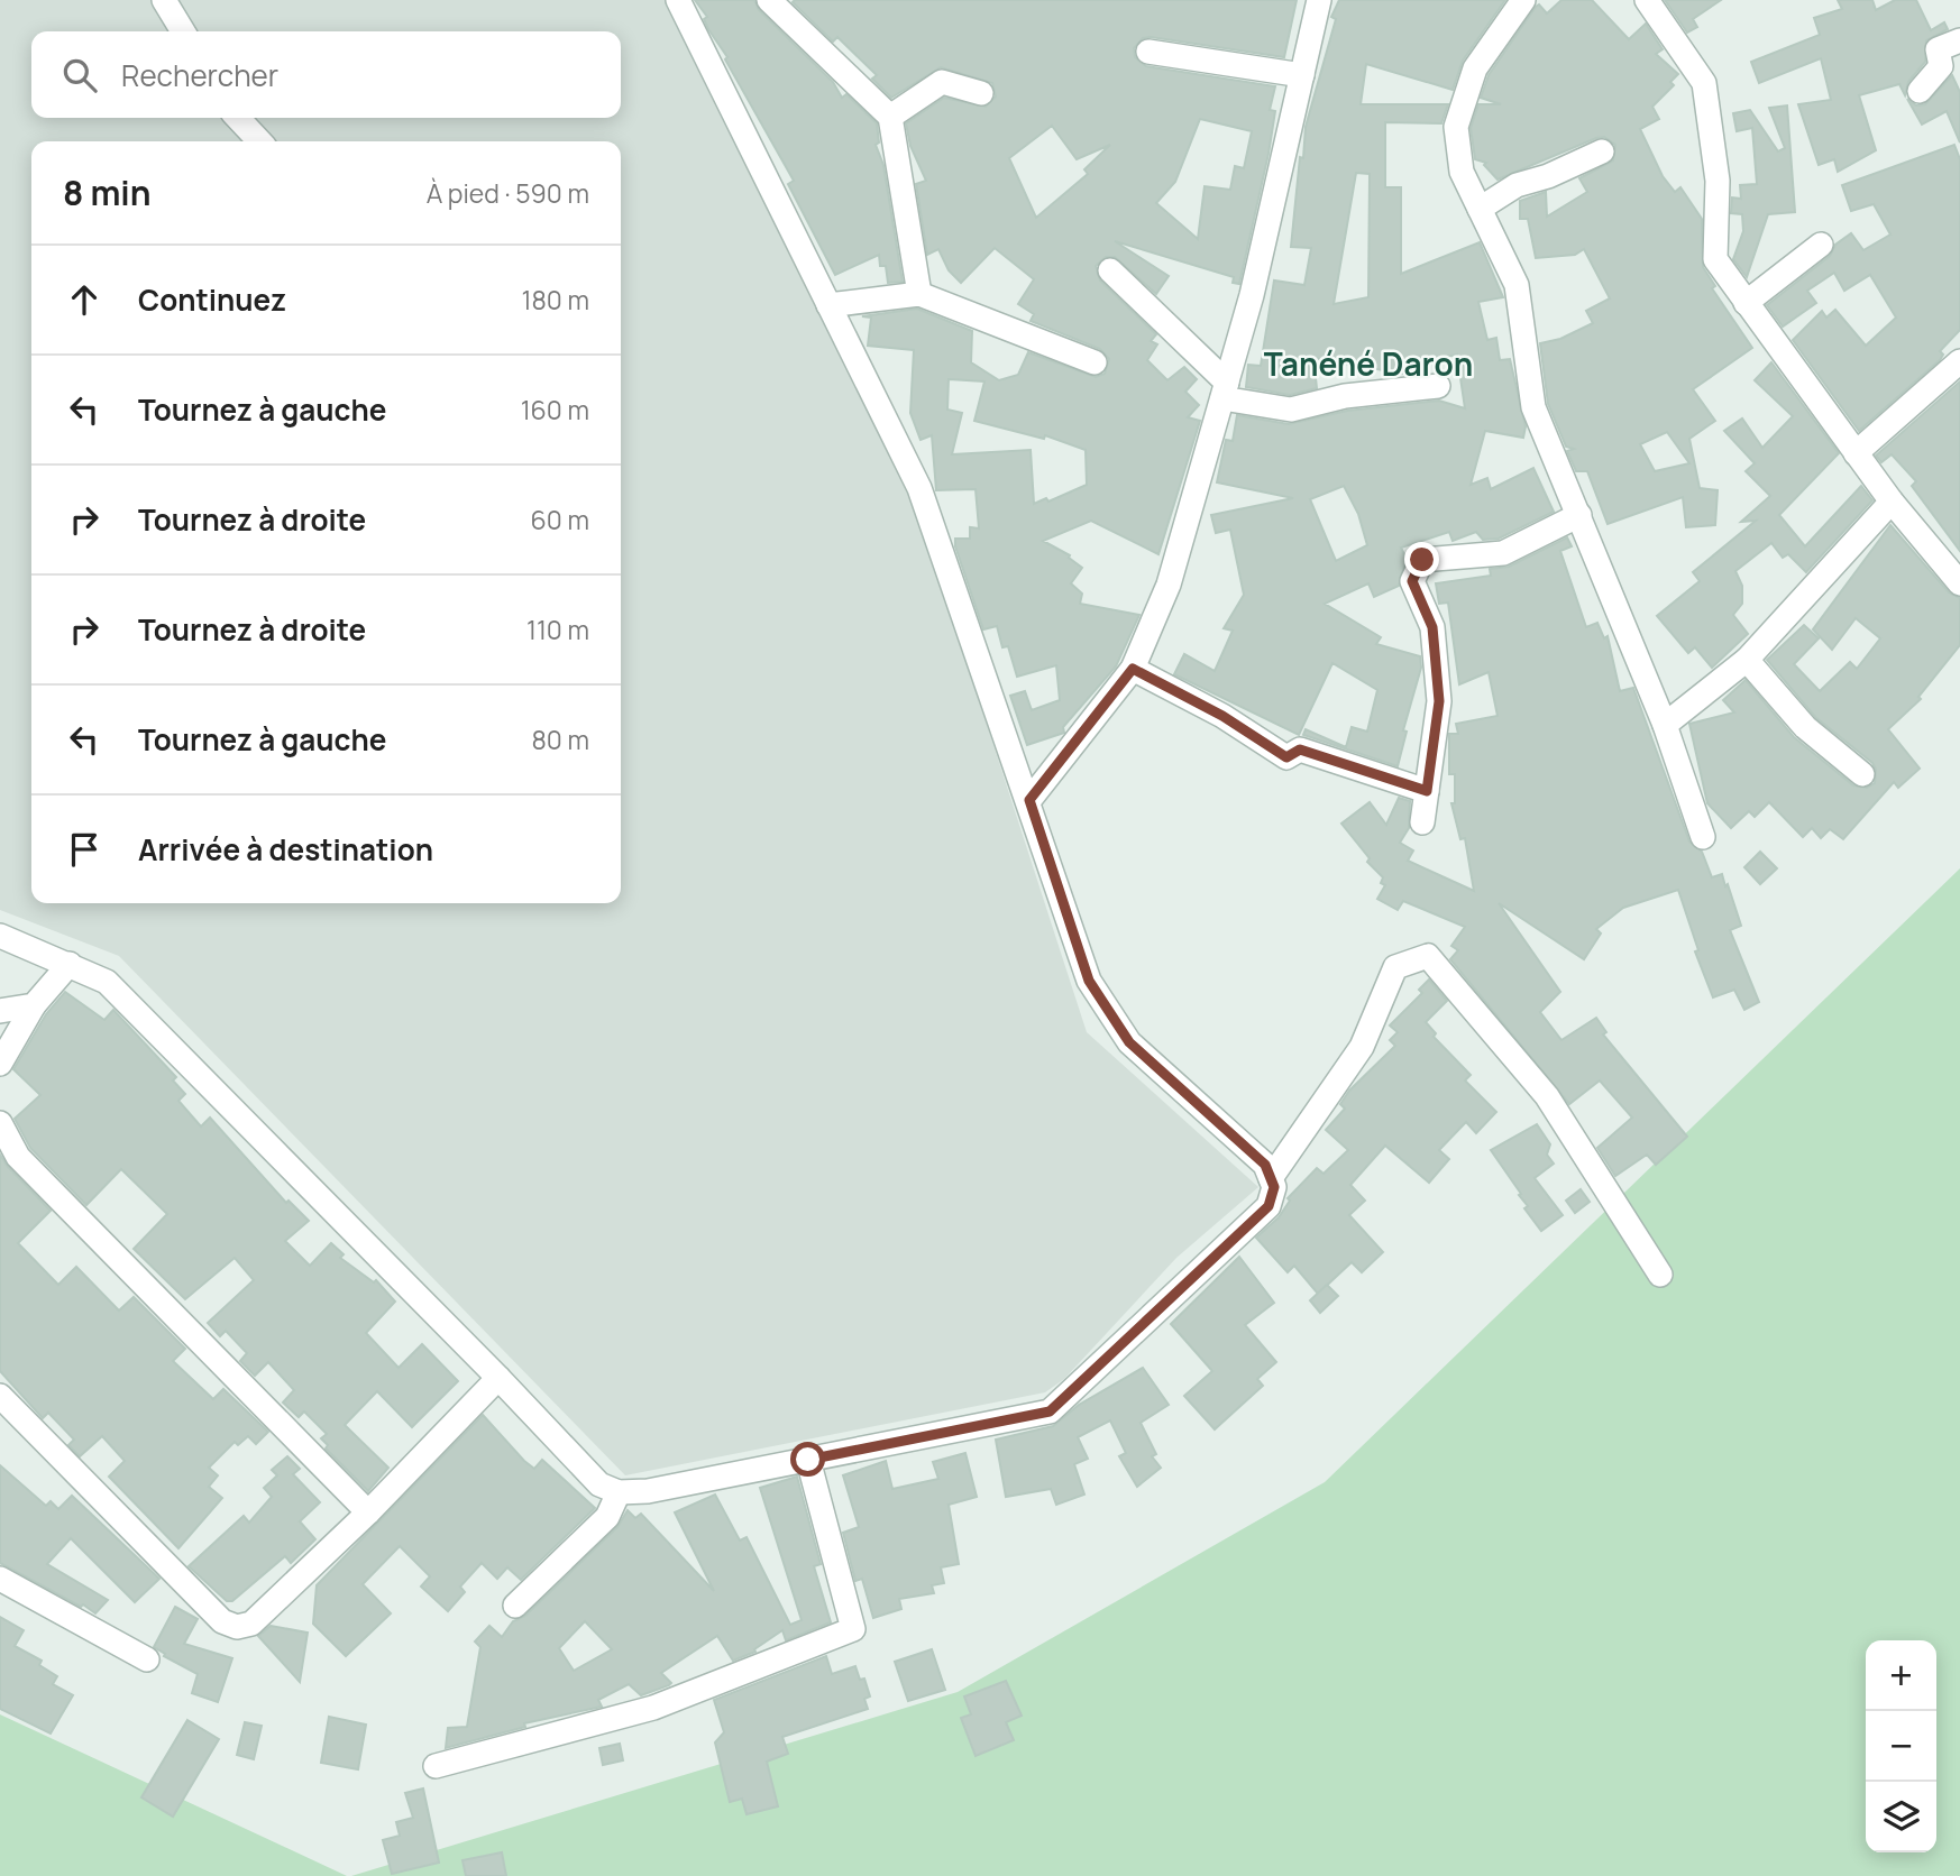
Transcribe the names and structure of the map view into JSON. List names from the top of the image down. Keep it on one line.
{"districts":["Tanéné Daron"],"page":{"search":"Rechercher","heading":["8 min","À pied · 590 m"],"list":[["Continuez","180 m"],["Tournez à gauche","160 m"],["Tournez à droite","60 m"],["Tournez à droite","110 m"],["Tournez à gauche","80 m"],"Arrivée à destination"],"map_buttons":["+","−"]}}
